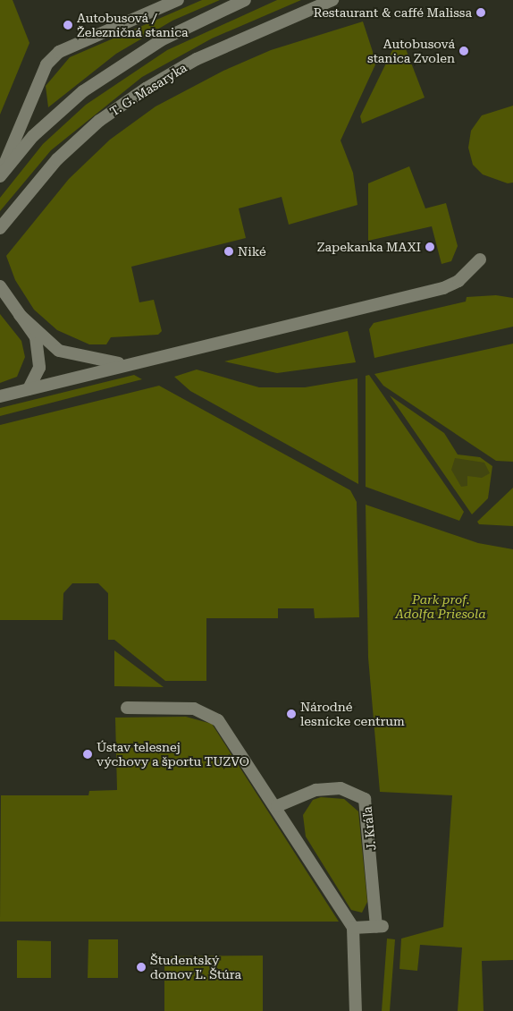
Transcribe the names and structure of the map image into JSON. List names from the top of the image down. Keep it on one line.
{"streets":{"street":["T. G. Masaryka","J. Kráľa"]},"parks":["Park prof. Adolfa Priesola"],"places":["Restaurant & caffé Malissa","Autobusová / Železničná stanica","Autobusová stanica Zvolen","Zapekanka MAXI","Niké","Národné lesnícke centrum","Ústav telesnej výchovy a športu TUZVO","Študentský domov Ľ. Štúra"]}
